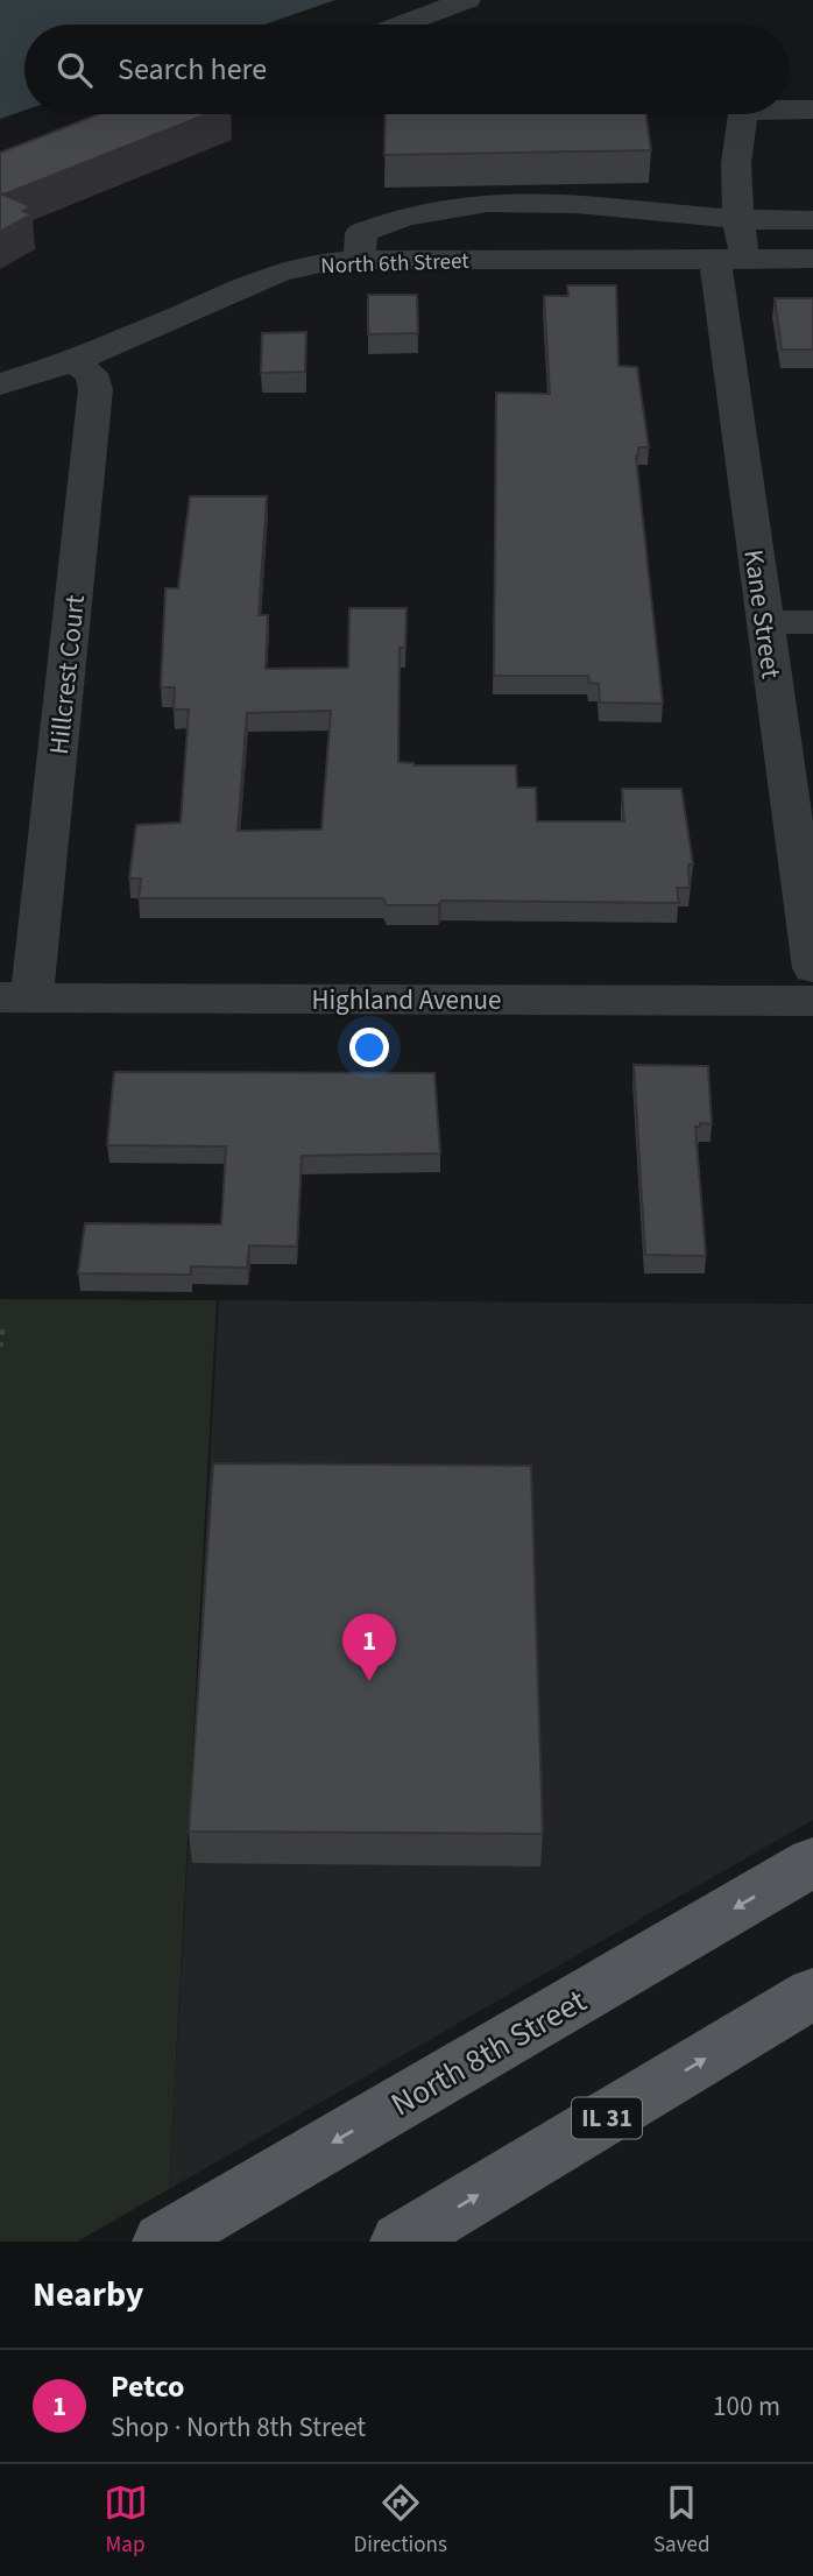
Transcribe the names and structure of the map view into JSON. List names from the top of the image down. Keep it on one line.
{"streets":{"main road":["North 8th Street","IL 31"],"street":["North 6th Street","Kane Street","Hillcrest Court","Highland Avenue"]},"crossings":[["North 6th Street","Kane Street"],["North 6th Street","Hillcrest Court"],["Hillcrest Court","Highland Avenue"]],"page":{"search":"Search here","pins":"1","heading":"Nearby","list":[{"mark":"1","name":"Petco","note":"Shop · North 8th Street","value":"100 m"}],"nav":["Map","Directions","Saved"]}}
